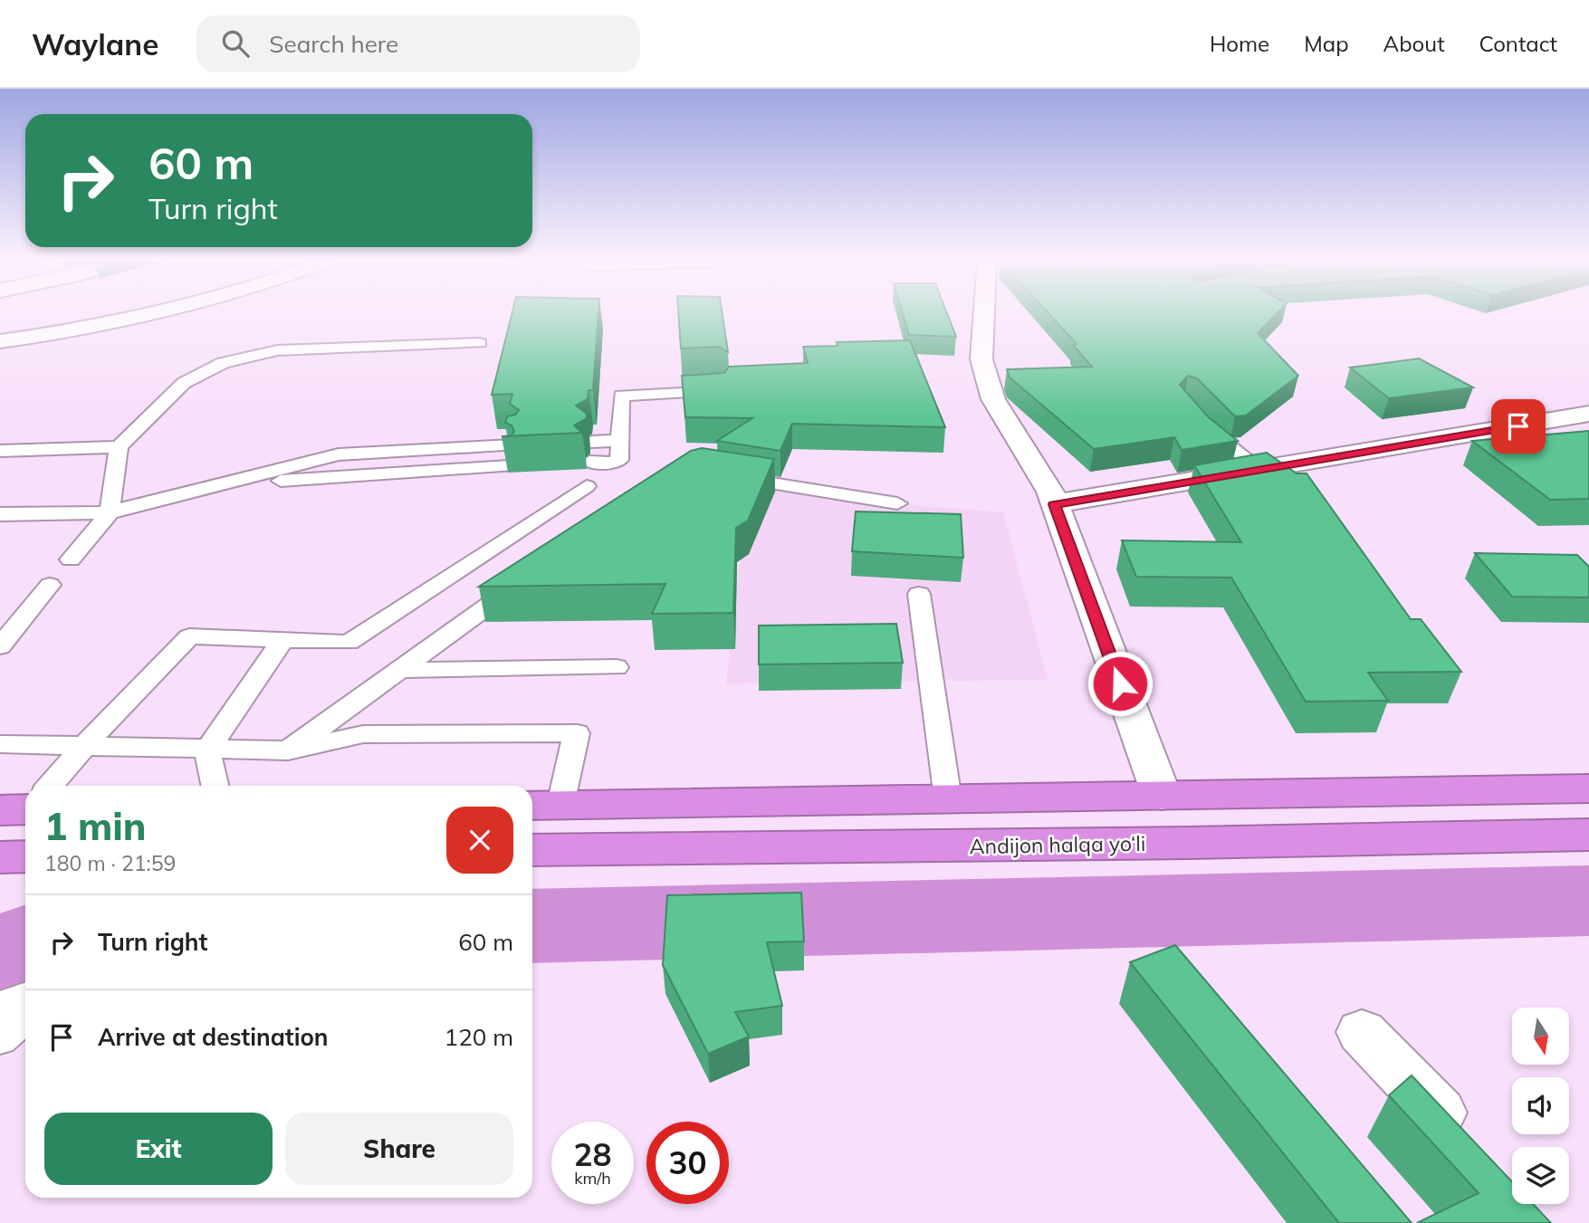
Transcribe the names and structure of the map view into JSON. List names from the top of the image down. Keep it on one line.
{"streets":{"highway":["Andijon halqa yo‘li"]},"north":"bottom","page":{"header":"Waylane","search":"Search here","nav":["Home","Map","About","Contact"],"turn":["60 m","Turn right"],"heading":["1 min","180 m · 21:59"],"list":[{"name":"Turn right","value":"60 m"},{"name":"Arrive at destination","value":"120 m"}],"buttons":["Exit","Share"],"speed":"28 km/h","limit":"30"}}
